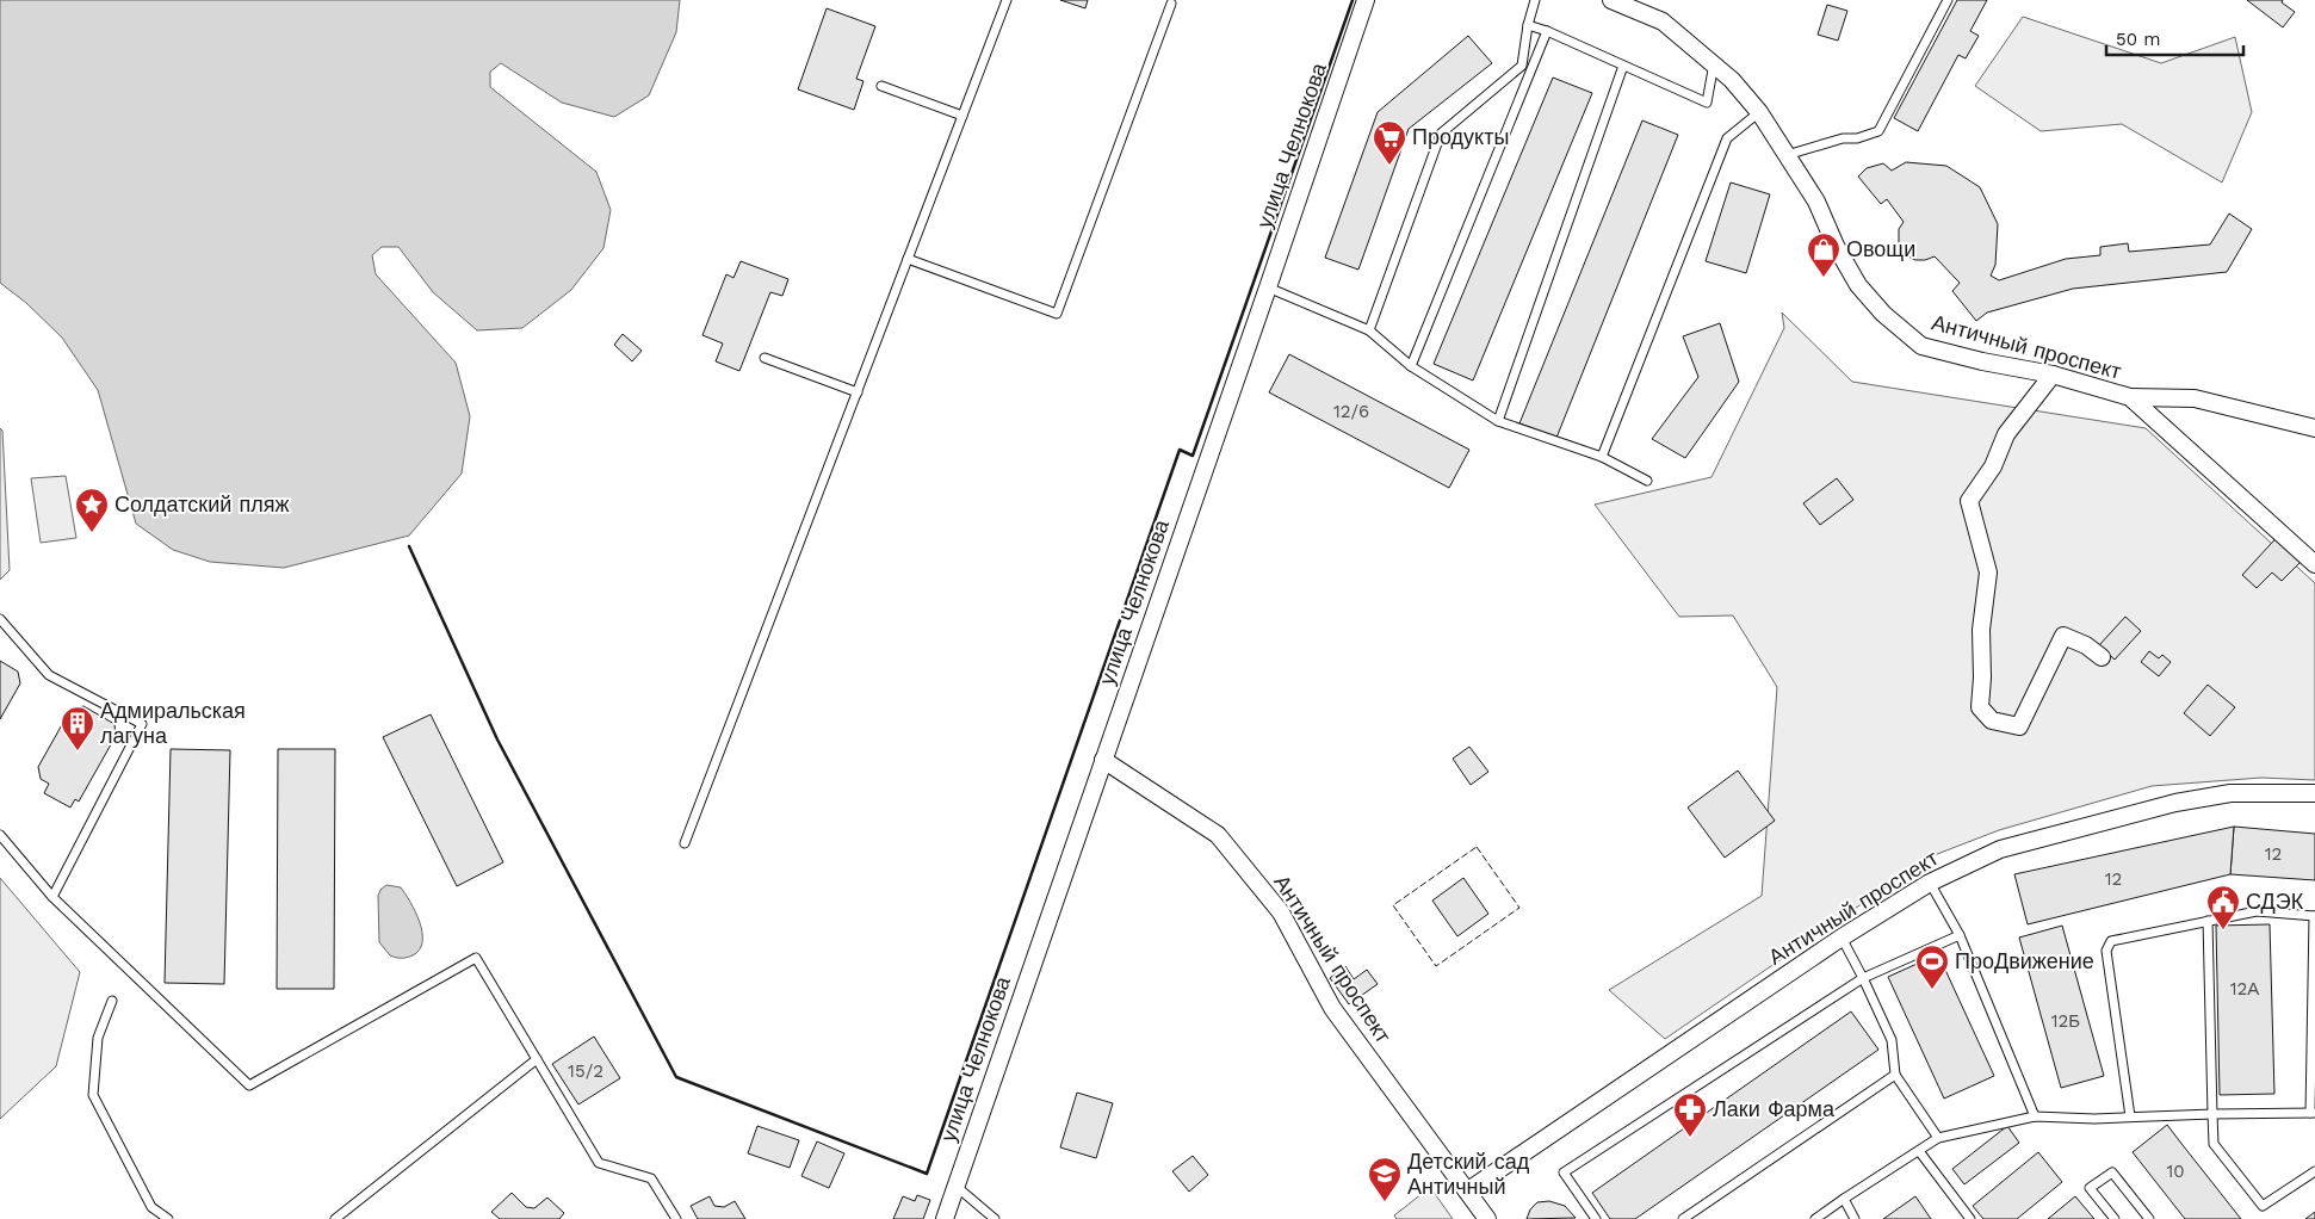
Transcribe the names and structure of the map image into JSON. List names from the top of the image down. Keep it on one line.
{"streets":{"street":["улица Челнокова","Античный проспект"]},"crossings":[["улица Челнокова","Античный проспект"]],"places":{"supermarket":["Продукты"],"shop":["Овощи"],"place":["Солдатский пляж"],"building":["Адмиральская лагуна"],"public building":["СДЭК"],"sports":["ПроДвижение"],"pharmacy":["Лаки Фарма"],"school or university":["Детский сад Античный"]},"house_numbers":["12/6","12","12","12А","12Б","15/2","10"],"scale_bar":"50 m"}
